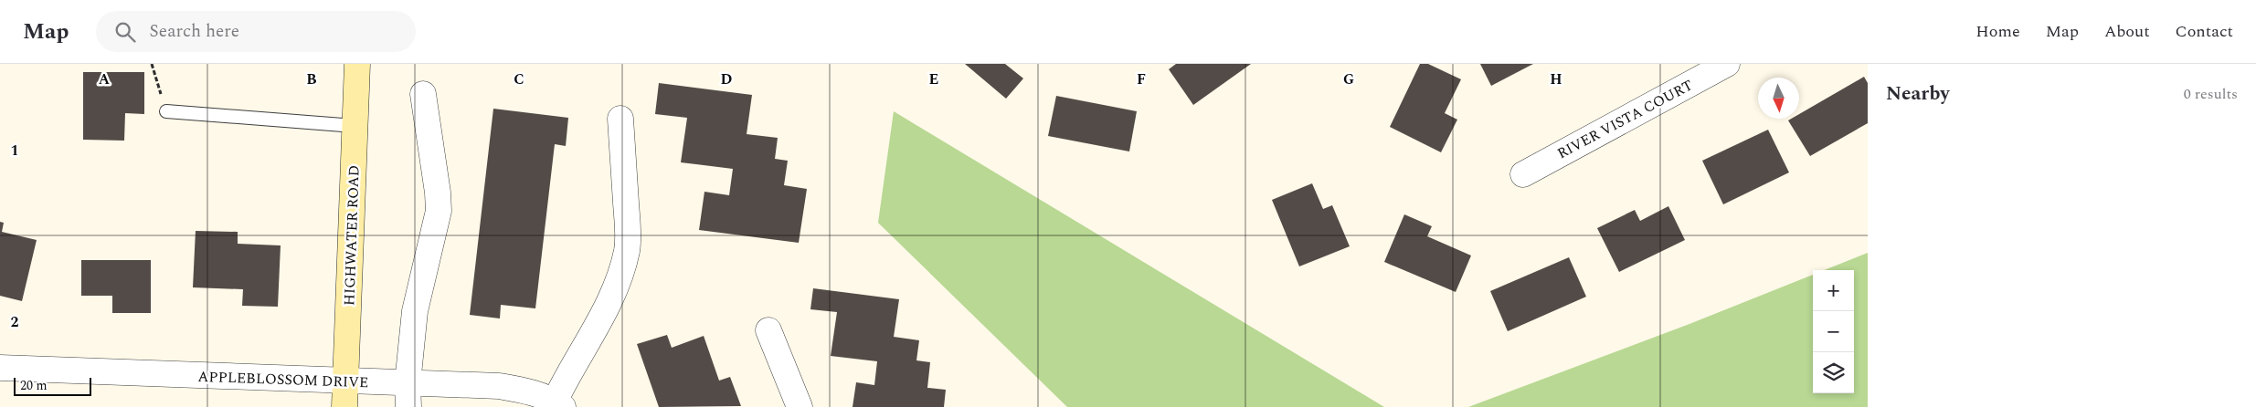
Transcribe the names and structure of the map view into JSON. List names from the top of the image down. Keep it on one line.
{"streets":{"street":["RIVER VISTA COURT","HIGHWATER ROAD","APPLEBLOSSOM DRIVE"]},"crossings":[["HIGHWATER ROAD","APPLEBLOSSOM DRIVE"]],"scale_bar":"20 m","north":"bottom","page":{"header":"Map","search":"Search here","nav":["Home","Map","About","Contact"],"heading":["Nearby","0 results"],"map_buttons":["+","−"],"scale":"20 m"},"grid":{"columns":["A","B","C","D","E","F","G","H"],"rows":["1","2"]}}
